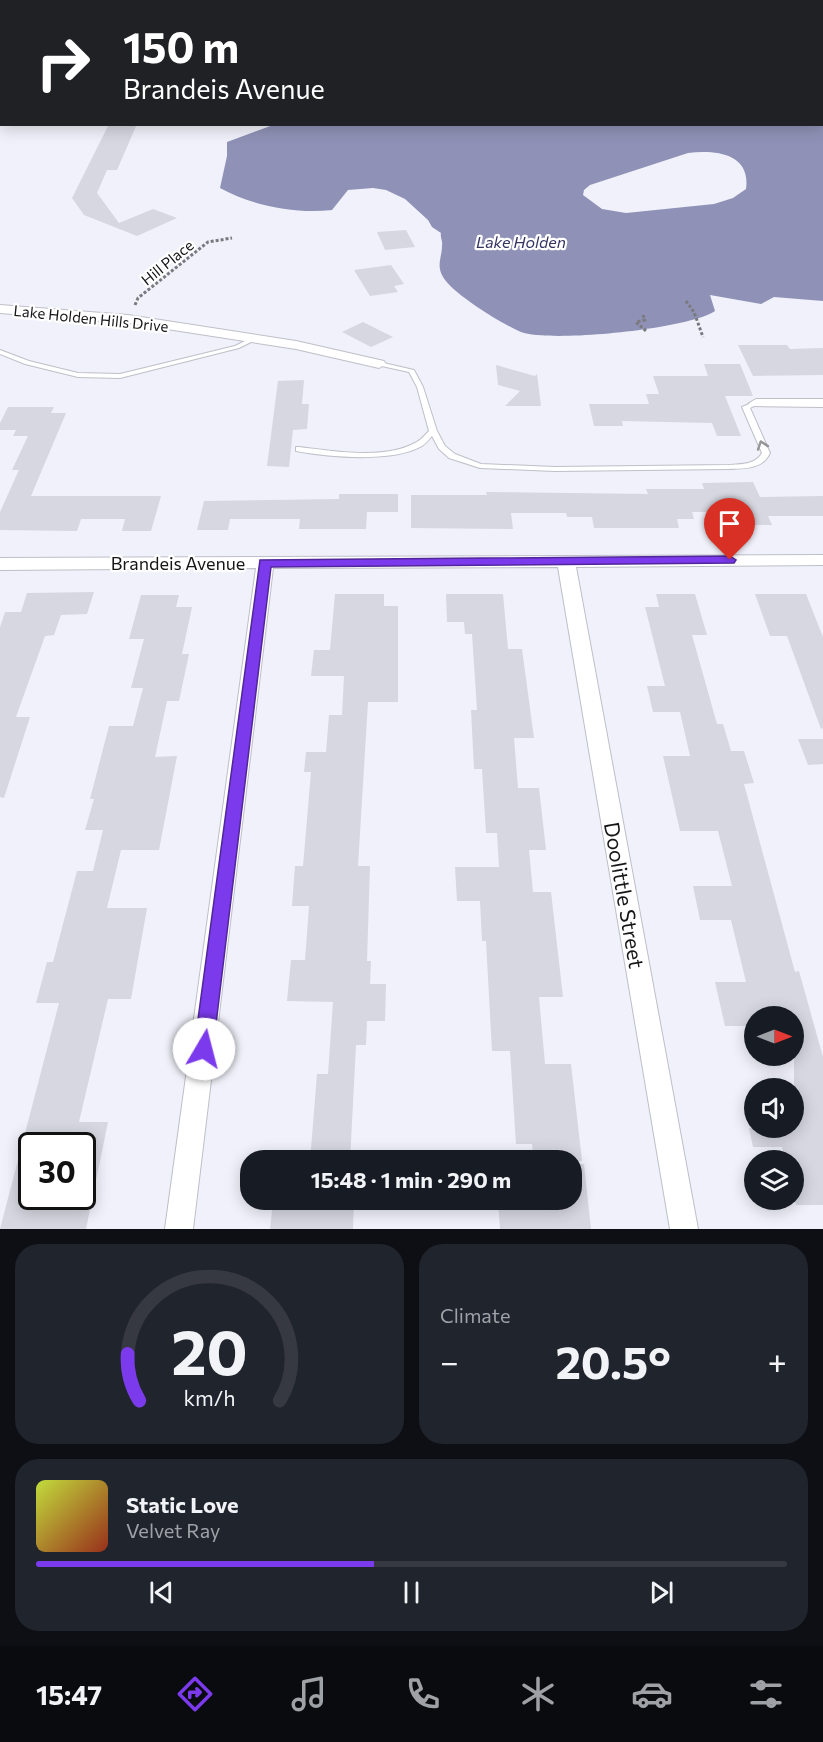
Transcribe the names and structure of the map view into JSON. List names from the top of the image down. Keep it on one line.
{"streets":{"street":["Lake Holden Hills Drive","Brandeis Avenue","Doolittle Street"],"path":["Hill Place"]},"crossings":[["Hill Place","Lake Holden Hills Drive"],["Brandeis Avenue","Doolittle Street"]],"water":["Lake Holden"],"north":"right","page":{"turn":["150 m","Brandeis Avenue"],"limit":"30","trip":"15:48 · 1 min · 290 m","tile":"Climate","heat":["−","20.5°","+"],"song":["Static Love","Velvet Ray"],"tabs":"15:47","gauge":["20","km/h"]}}
